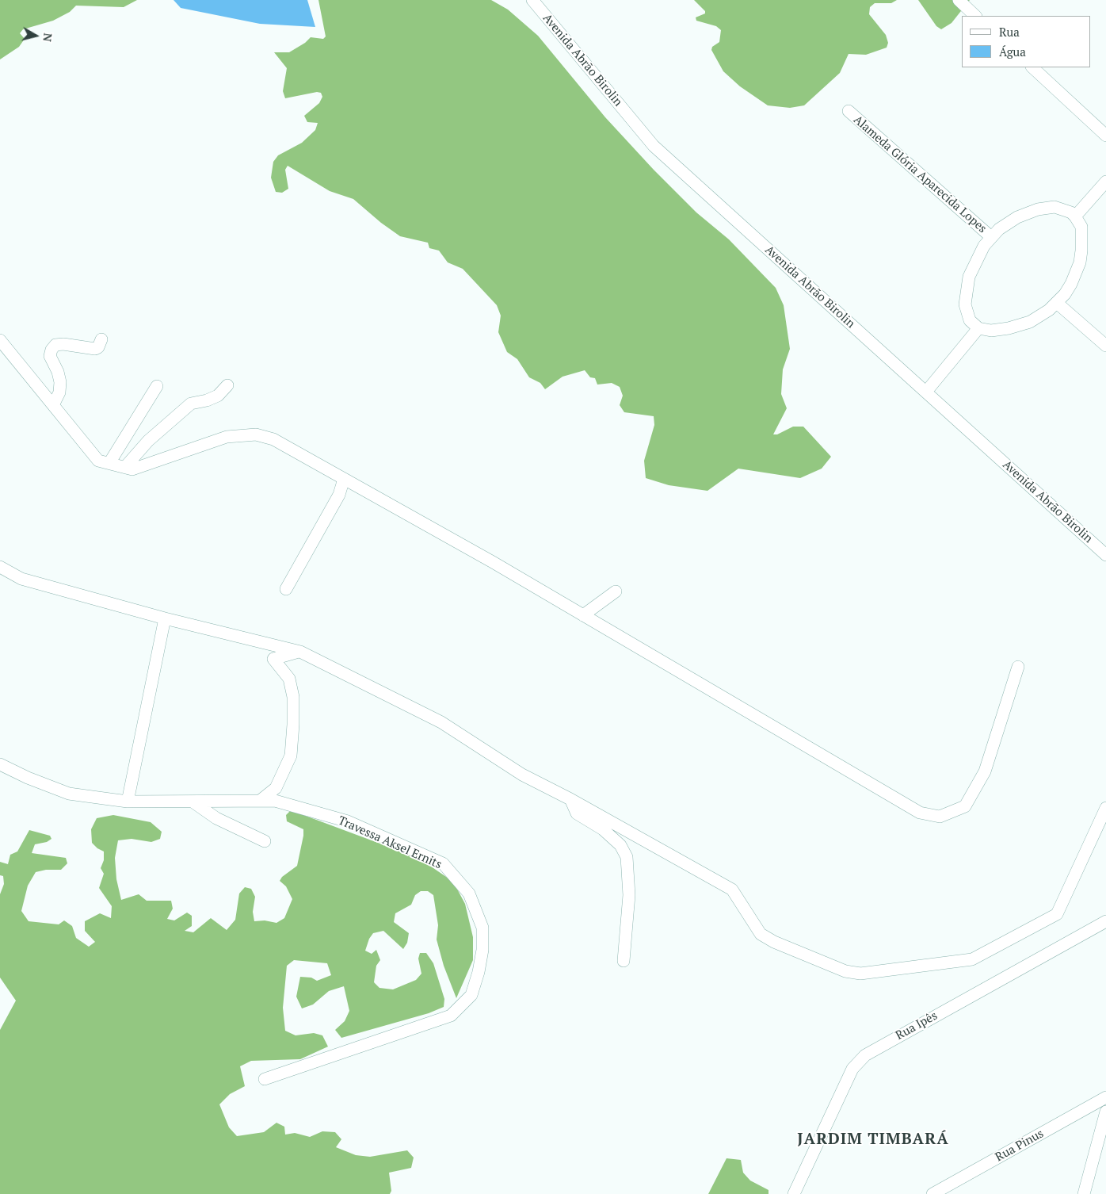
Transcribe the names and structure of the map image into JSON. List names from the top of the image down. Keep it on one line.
{"streets":{"street":["Avenida Abrão Birolin","Alameda Glória Aparecida Lopes","Travessa Aksel Ernits","Rua Ipês","Rua Pinus"]},"districts":["JARDIM TIMBARÁ"],"legend":["Rua","Água"],"north":"right"}
